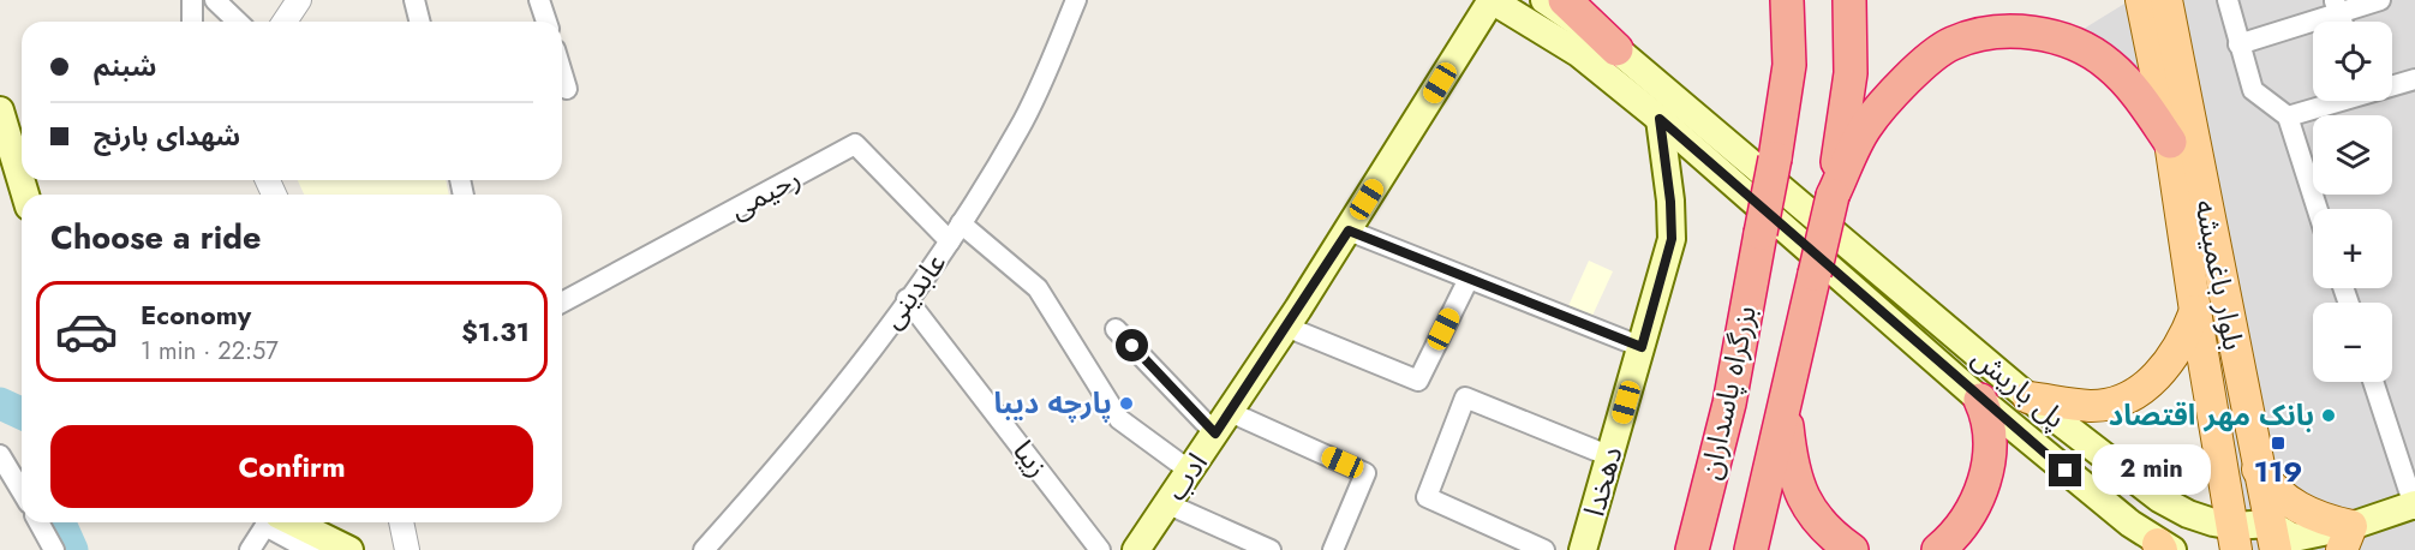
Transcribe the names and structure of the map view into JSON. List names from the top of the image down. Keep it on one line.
{"streets":{"highway":["بزرگراه پاسداران"],"main road":["بلوار باغمیشه","پل باریش","ادب","دهخدا"],"street":["رحیمی","عابدینی","زیبا"]},"crossings":[["رحیمی","عابدینی"],["بلوار باغمیشه","پل باریش"],["عابدینی","زیبا"]],"places":{"other":["پارچه دیبا","بانک مهر اقتصاد"],"transit":["119"]},"page":{"map_buttons":["+","−"],"banner":["شبنم","شهدای بارنج"],"heading":"Choose a ride","list":[{"name":"Economy","note":"1 min · 22:57","value":"$1.31"}],"buttons":"Confirm","bubble":"2 min"}}
